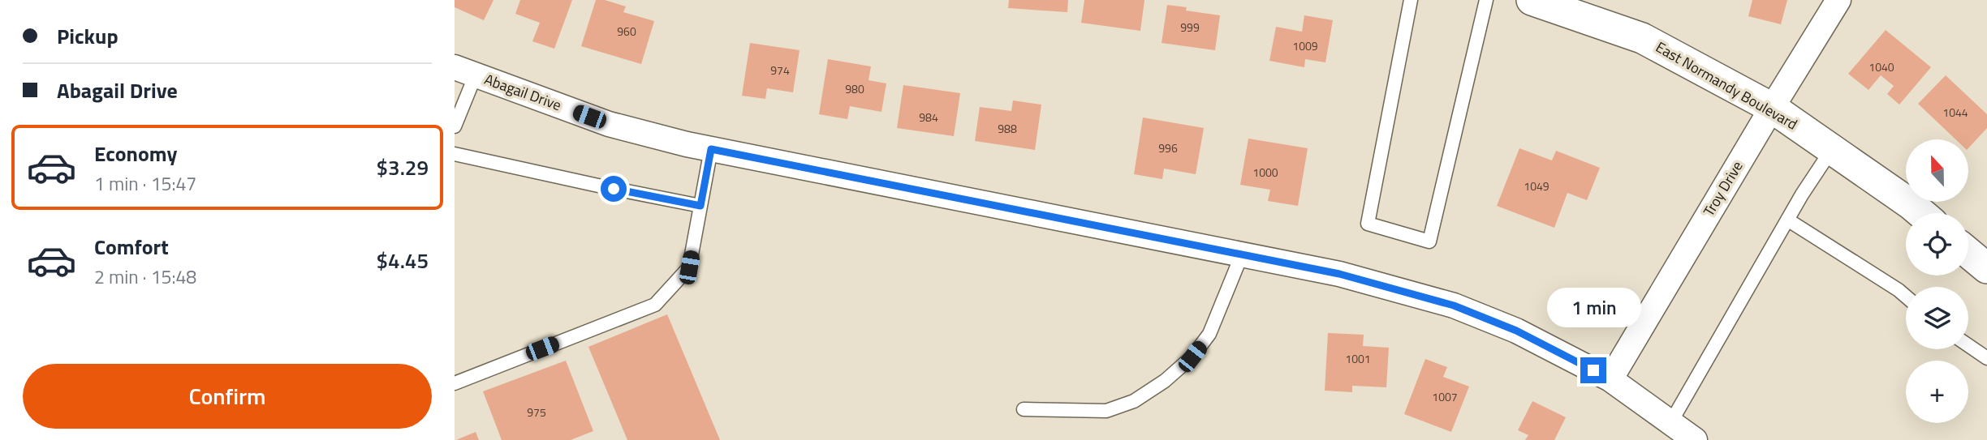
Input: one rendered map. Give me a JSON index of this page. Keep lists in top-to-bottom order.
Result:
{
  "streets": {
    "street": ["East Normandy Boulevard", "Abagail Drive", "Troy Drive"]
  },
  "crossings": [
    ["East Normandy Boulevard", "Troy Drive"],
    ["Abagail Drive", "Troy Drive"]
  ],
  "house_numbers": [
    "999",
    "960",
    "1009",
    "1040",
    "974",
    "980",
    "1044",
    "984",
    "988",
    "996",
    "1000",
    "1049",
    "1001",
    "1007",
    "975"
  ],
  "north": "top",
  "page": {
    "banner": ["Pickup", "Abagail Drive"],
    "list": [
      {
        "name": "Economy",
        "note": "1 min · 15:47",
        "value": "$3.29"
      },
      {
        "name": "Comfort",
        "note": "2 min · 15:48",
        "value": "$4.45"
      }
    ],
    "map_buttons": "+",
    "bubble": "1 min",
    "buttons": "Confirm"
  }
}
